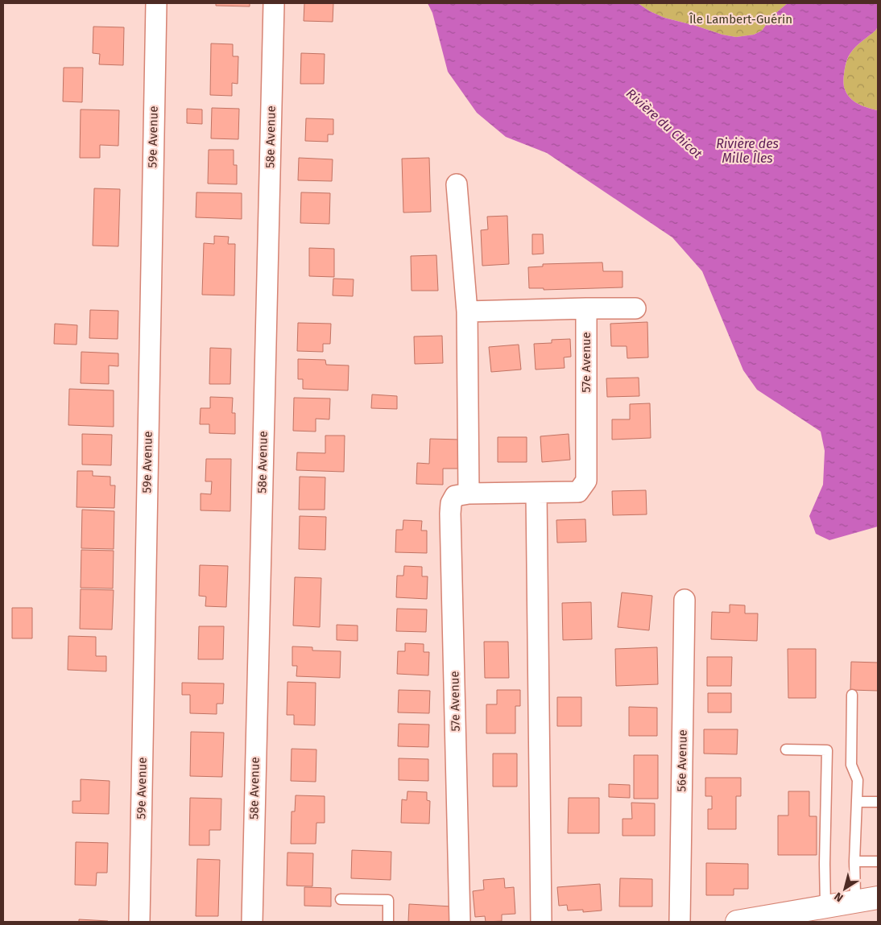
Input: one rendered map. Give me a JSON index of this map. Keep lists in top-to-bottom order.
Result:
{
  "streets": {
    "street": [
      "59e Avenue",
      "58e Avenue",
      "57e Avenue",
      "56e Avenue"
    ]
  },
  "water": ["Rivière du Chicot", "Rivière des Mille Îles"],
  "parks": ["Île Lambert-Guérin"],
  "north": "bottom left"
}
